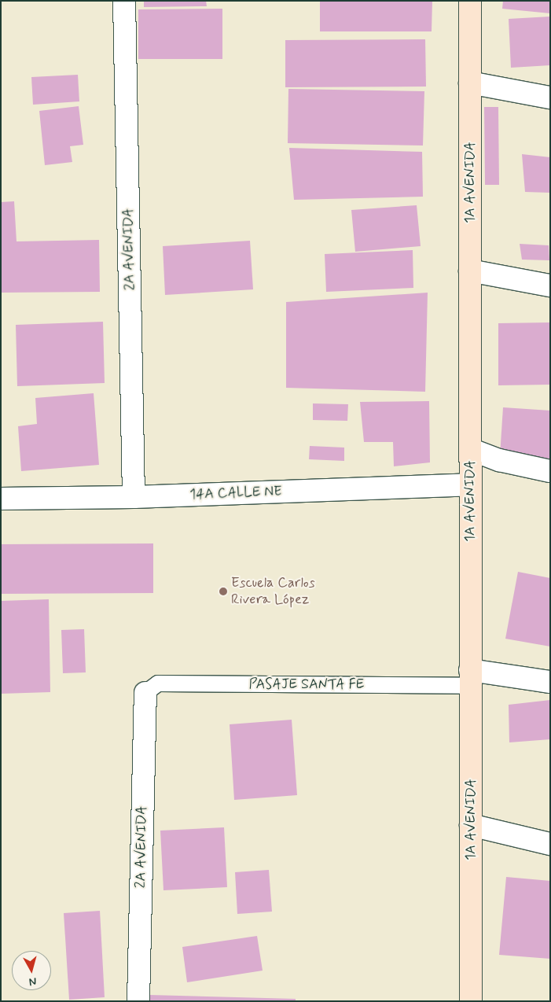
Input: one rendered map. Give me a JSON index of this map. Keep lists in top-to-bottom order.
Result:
{
  "streets": {
    "street": ["1A AVENIDA", "2A AVENIDA", "14A CALLE NE"],
    "lane": ["PASAJE SANTA FE"]
  },
  "crossings": [
    ["1A AVENIDA", "14A CALLE NE"],
    ["1A AVENIDA", "PASAJE SANTA FE"],
    ["2A AVENIDA", "14A CALLE NE"],
    ["2A AVENIDA", "PASAJE SANTA FE"]
  ],
  "places": ["Escuela Carlos Rivera López"],
  "north": "bottom"
}
